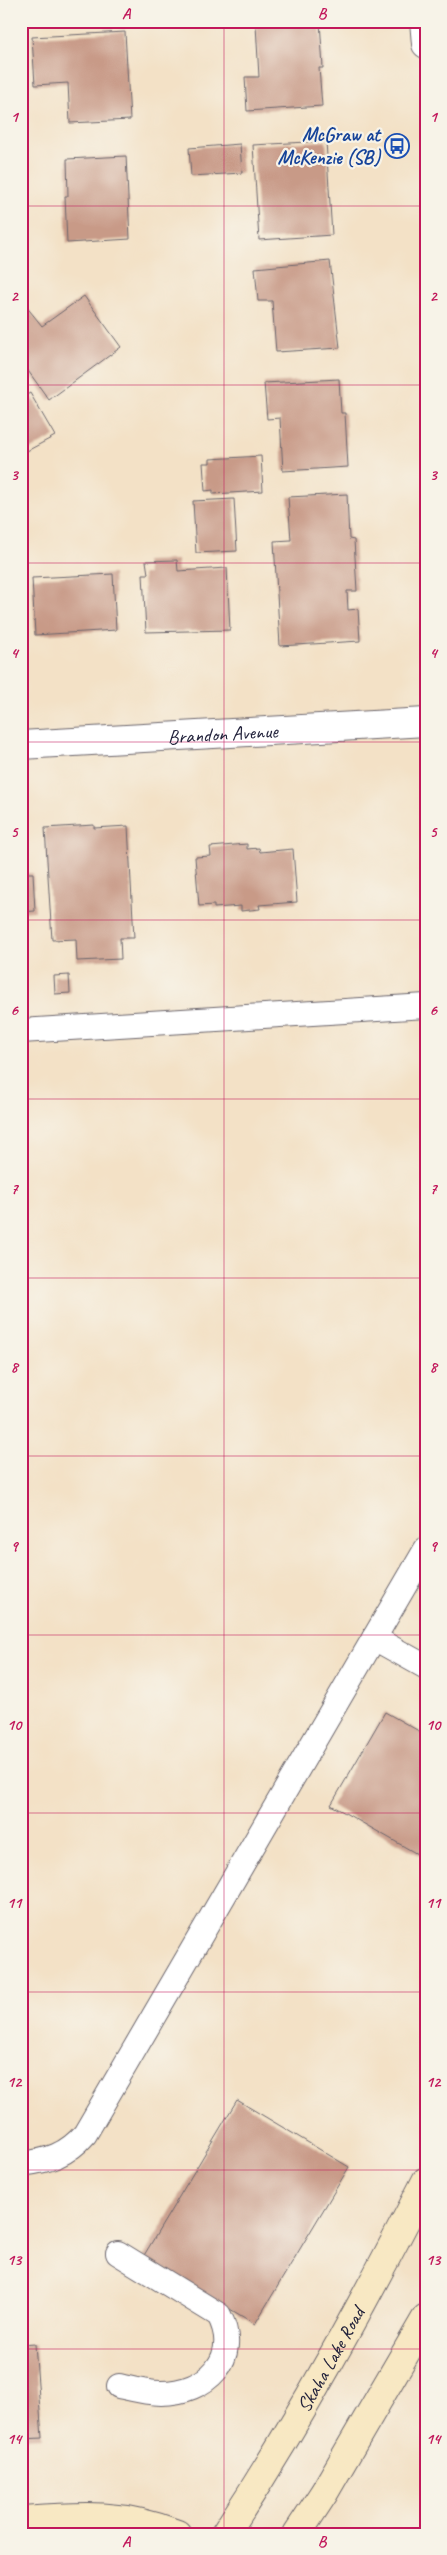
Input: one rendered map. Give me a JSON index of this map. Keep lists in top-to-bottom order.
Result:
{
  "streets": {
    "main road": ["Skaha Lake Road"],
    "street": ["Brandon Avenue"]
  },
  "places": {
    "bus stop": ["McGraw at McKenzie (SB)"]
  },
  "grid": {
    "columns": ["A", "B"],
    "rows": [
      "1",
      "2",
      "3",
      "4",
      "5",
      "6",
      "7",
      "8",
      "9",
      "10",
      "11",
      "12",
      "13",
      "14"
    ]
  }
}
